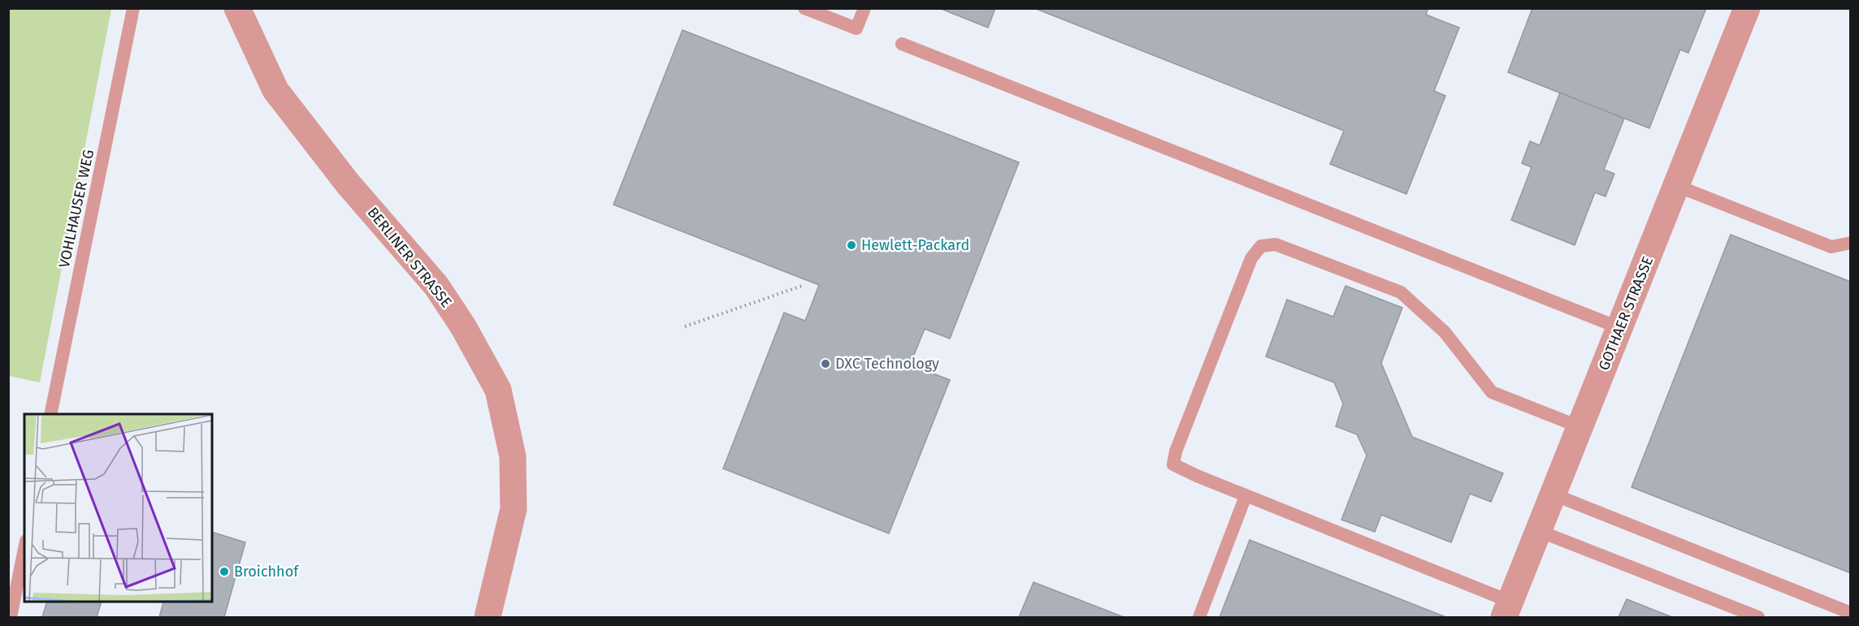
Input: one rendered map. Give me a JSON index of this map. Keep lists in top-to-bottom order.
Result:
{
  "streets": {
    "street": ["BERLINER STRASSE", "GOTHAER STRASSE"],
    "lane": ["VOHLHAUSER WEG"]
  },
  "places": ["Hewlett-Packard", "DXC Technology", "Broichhof"]
}
